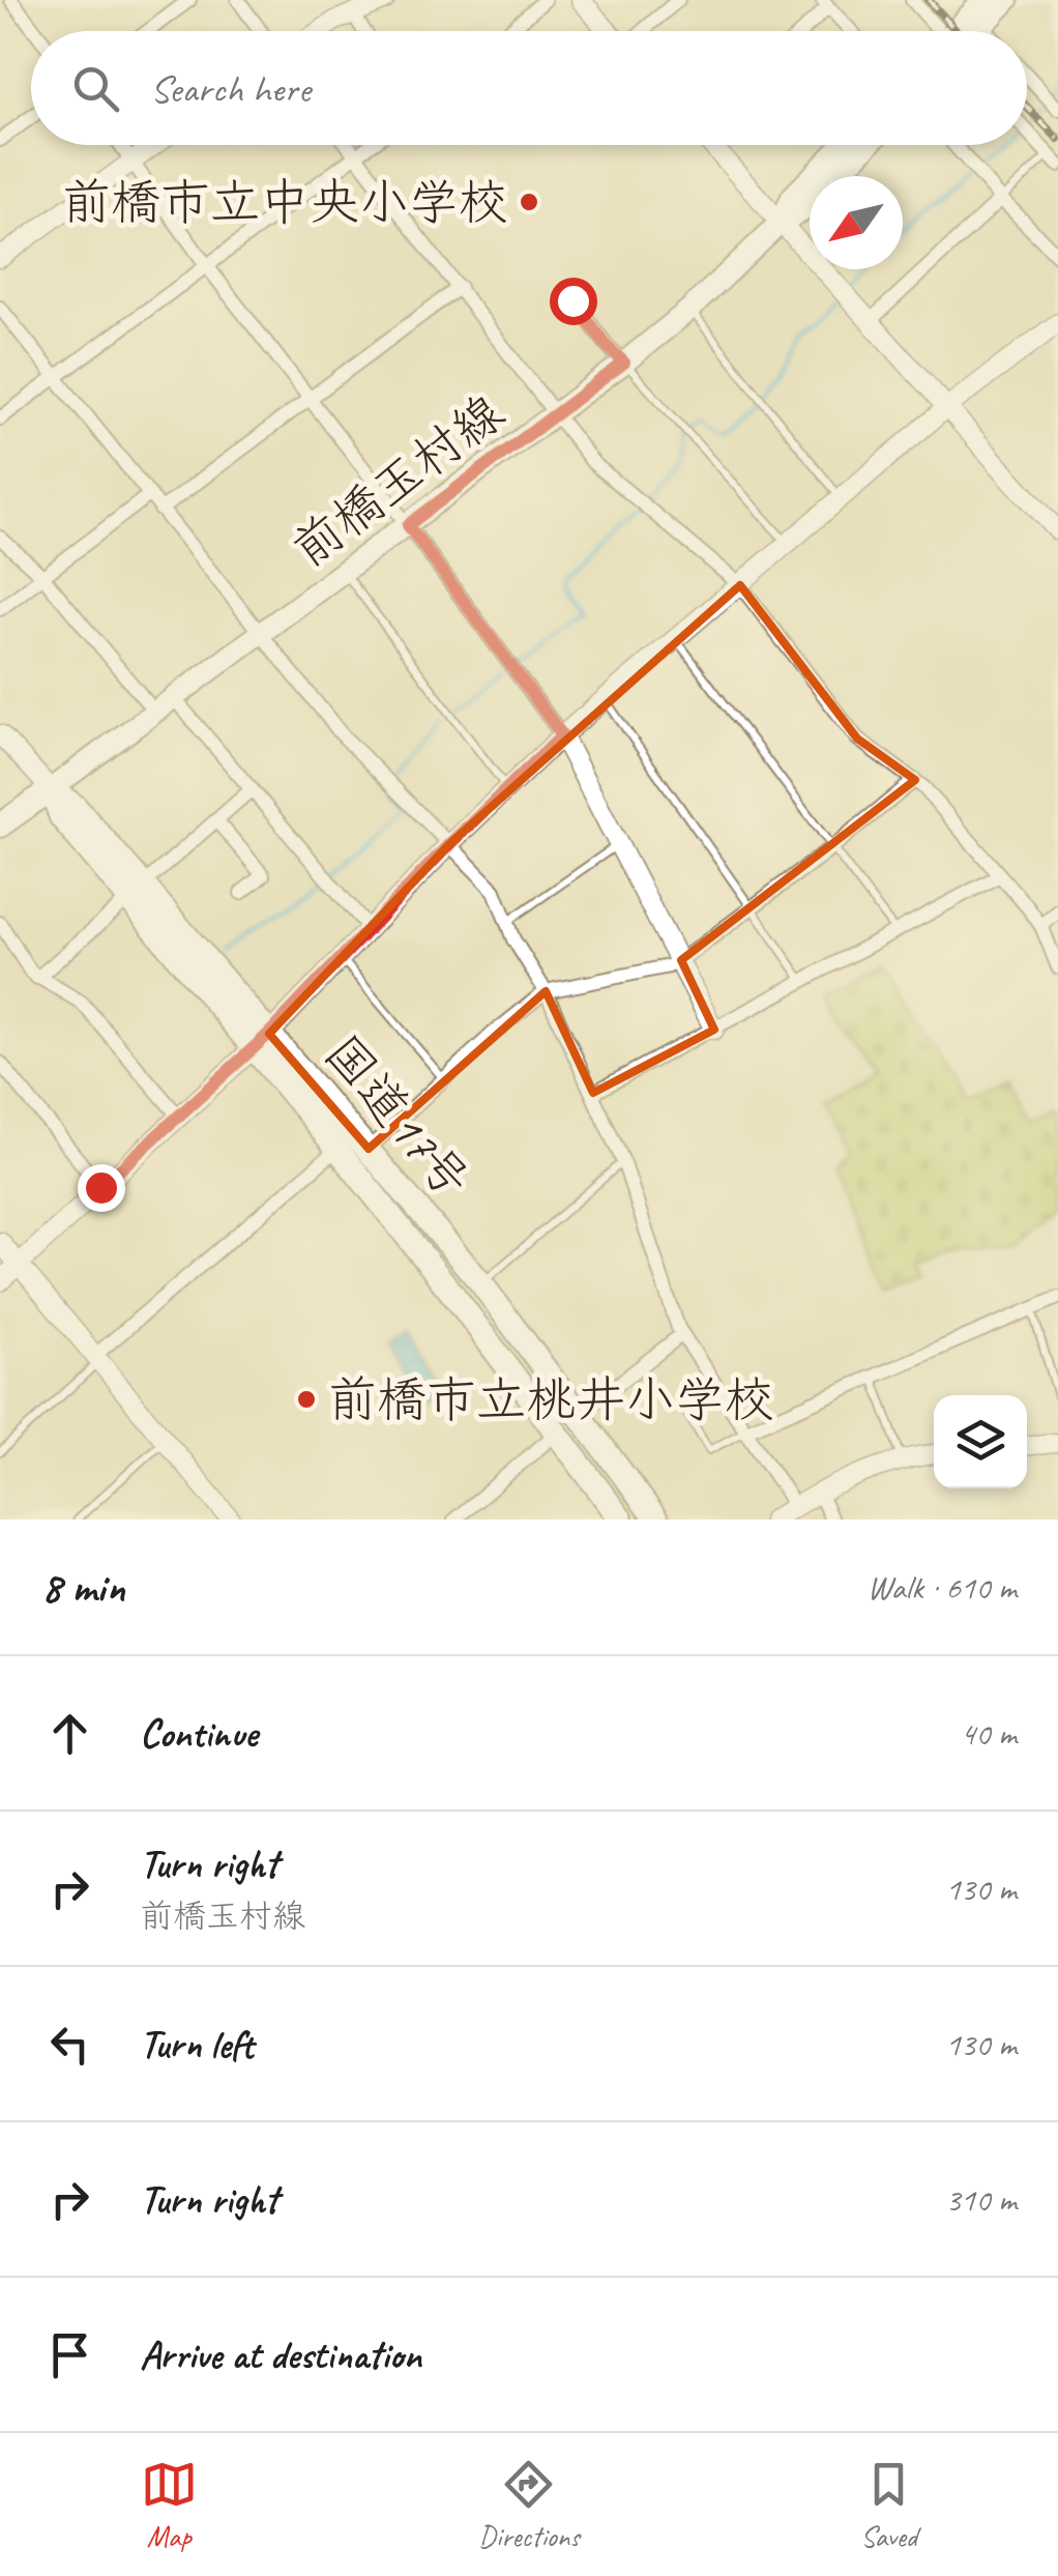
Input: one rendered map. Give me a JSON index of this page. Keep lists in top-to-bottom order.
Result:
{
  "streets": {
    "highway": ["国道17号"],
    "main road": ["前橋玉村線"]
  },
  "crossings": [
    ["前橋玉村線", "国道17号"]
  ],
  "places": ["前橋市立中央小学校", "前橋市立桃井小学校"],
  "north": "bottom left",
  "page": {
    "search": "Search here",
    "heading": ["8 min", "Walk · 610 m"],
    "list": [
      ["Continue", "40 m"],
      ["Turn right", "前橋玉村線", "130 m"],
      ["Turn left", "130 m"],
      ["Turn right", "310 m"],
      "Arrive at destination"
    ],
    "nav": ["Map", "Directions", "Saved"]
  }
}
